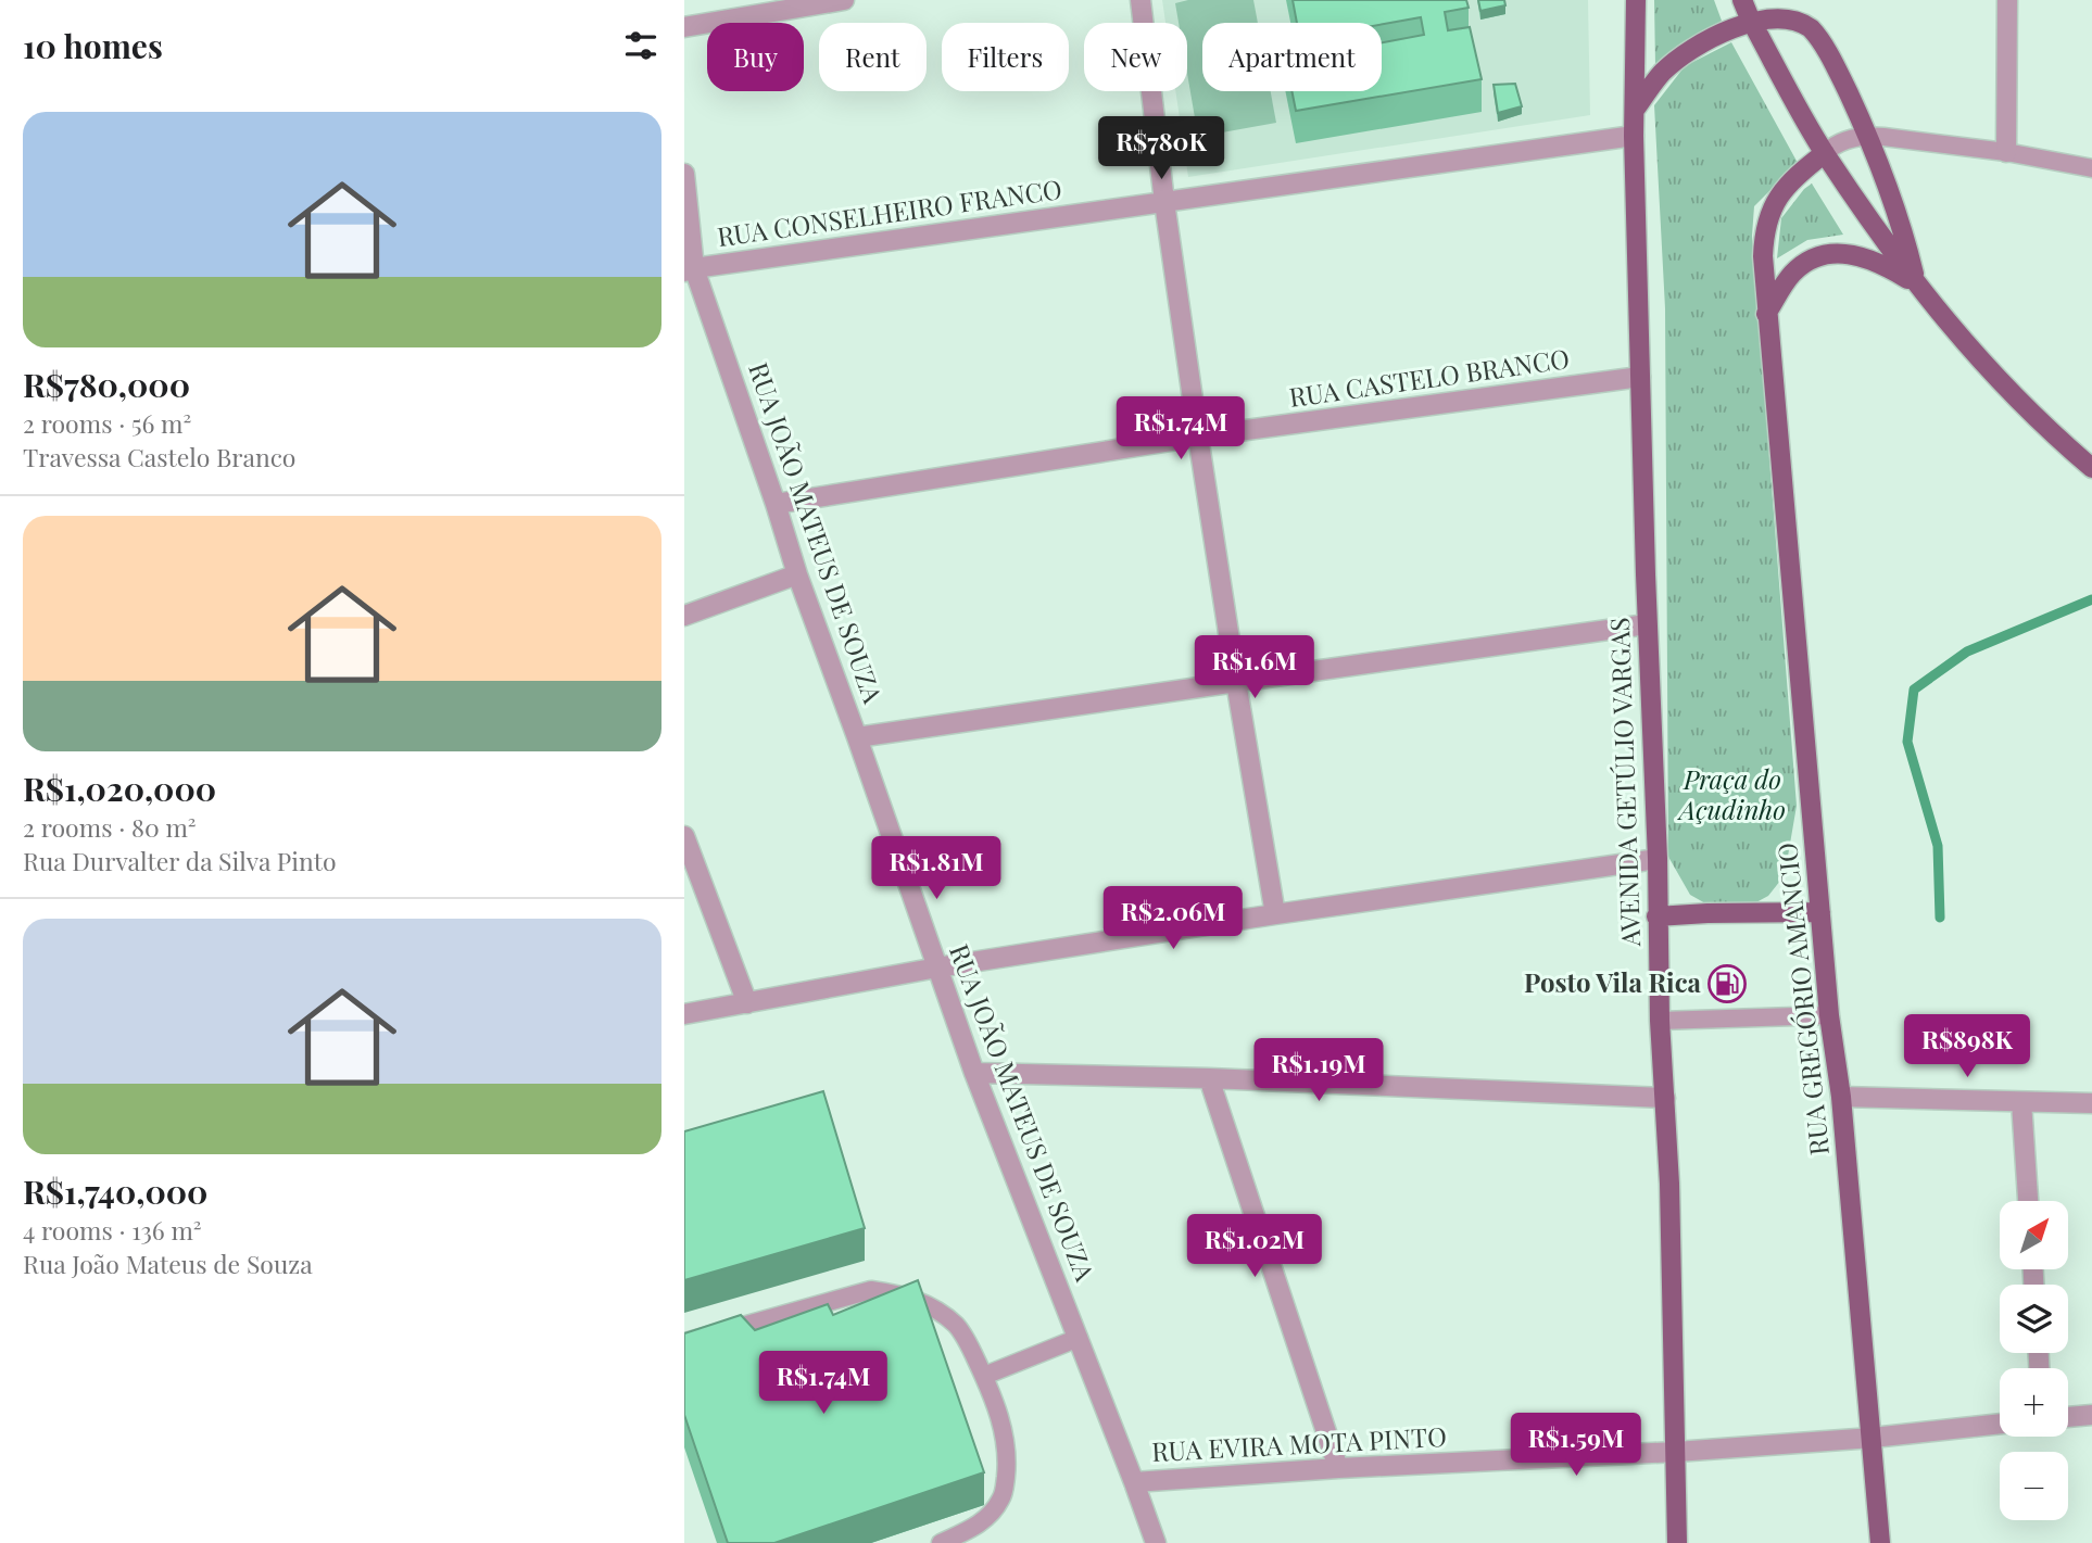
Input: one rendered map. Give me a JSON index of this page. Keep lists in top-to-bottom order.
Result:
{
  "streets": {
    "main road": ["AVENIDA GETÚLIO VARGAS", "RUA GREGÓRIO AMANCIO"],
    "street": [
      "RUA CONSELHEIRO FRANCO",
      "RUA CASTELO BRANCO",
      "RUA JOÃO MATEUS DE SOUZA",
      "RUA EVIRA MOTA PINTO"
    ]
  },
  "crossings": [
    ["RUA CONSELHEIRO FRANCO", "RUA JOÃO MATEUS DE SOUZA"],
    ["RUA CONSELHEIRO FRANCO", "AVENIDA GETÚLIO VARGAS"],
    ["RUA CASTELO BRANCO", "RUA JOÃO MATEUS DE SOUZA"],
    ["RUA CASTELO BRANCO", "AVENIDA GETÚLIO VARGAS"],
    ["RUA JOÃO MATEUS DE SOUZA", "RUA EVIRA MOTA PINTO"],
    ["AVENIDA GETÚLIO VARGAS", "RUA EVIRA MOTA PINTO"],
    ["RUA GREGÓRIO AMANCIO", "RUA EVIRA MOTA PINTO"]
  ],
  "parks": ["Praça do Açudinho"],
  "places": {
    "fuel station": ["Posto Vila Rica"]
  },
  "north": "top right",
  "page": {
    "heading": "10 homes",
    "chip": [
      "Buy",
      "Rent",
      "Filters",
      "New",
      "Apartment"
    ],
    "list": [
      {
        "name": "R$780,000",
        "note": "2 rooms · 56 m² · Travessa Castelo Branco"
      },
      {
        "name": "R$1,020,000",
        "note": "2 rooms · 80 m² · Rua Durvalter da Silva Pinto"
      },
      {
        "name": "R$1,740,000",
        "note": "4 rooms · 136 m² · Rua João Mateus de Souza"
      }
    ],
    "price": [
      "R$780K",
      "R$1.74M",
      "R$1.6M",
      "R$1.81M",
      "R$2.06M",
      "R$898K",
      "R$1.19M",
      "R$1.02M",
      "R$1.74M",
      "R$1.59M"
    ],
    "map_buttons": ["+", "−"]
  }
}
